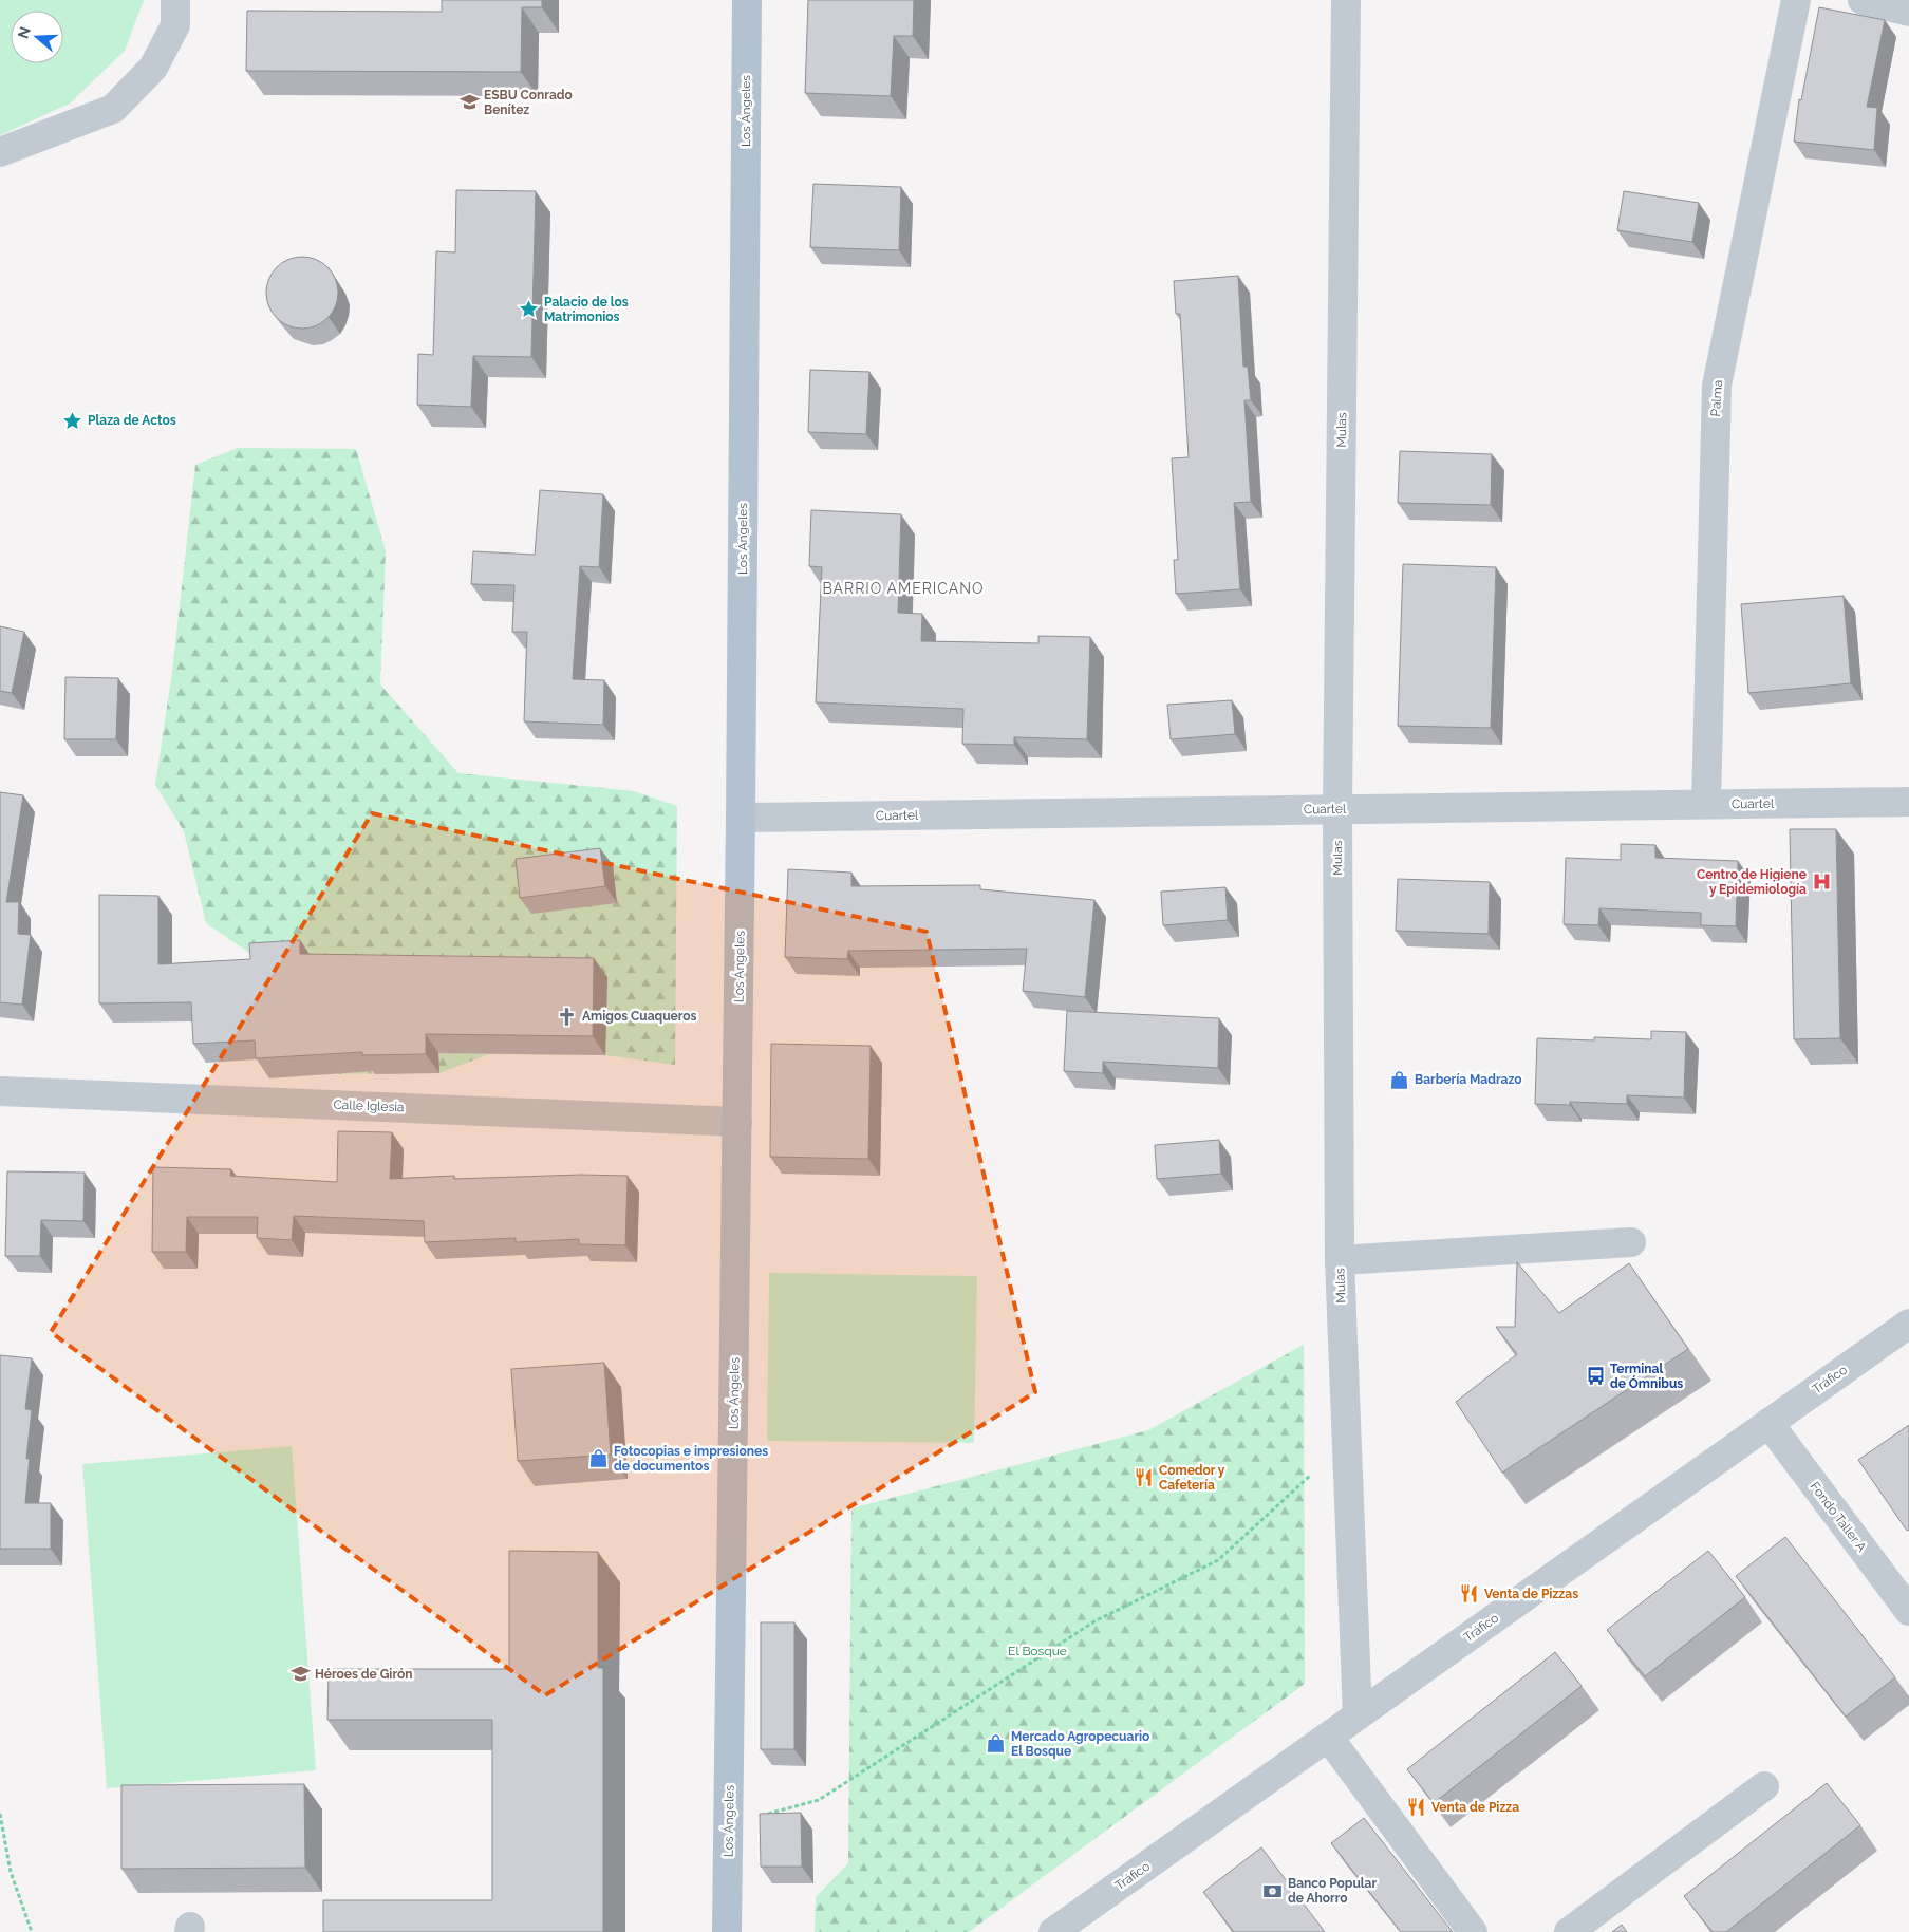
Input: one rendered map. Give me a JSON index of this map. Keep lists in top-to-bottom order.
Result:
{
  "streets": {
    "main road": ["Los Ángeles"],
    "street": [
      "Palma",
      "Mulas",
      "Cuartel",
      "Calle Iglesia",
      "Tráfico",
      "Fondo Taller A"
    ]
  },
  "crossings": [
    ["Los Ángeles", "Cuartel"],
    ["Los Ángeles", "Calle Iglesia"],
    ["Palma", "Cuartel"],
    ["Mulas", "Cuartel"],
    ["Mulas", "Tráfico"],
    ["Tráfico", "Fondo Taller A"]
  ],
  "districts": ["BARRIO AMERICANO"],
  "parks": ["El Bosque"],
  "places": {
    "school or university": ["ESBU Conrado Benítez", "Héroes de Girón"],
    "place": ["Palacio de los Matrimonios", "Plaza de Actos"],
    "hospital": ["Centro de Higiene y Epidemiología"],
    "church": ["Amigos Cuaqueros"],
    "shop": ["Barbería Madrazo", "Fotocopias e impresiones de documentos", "Mercado Agropecuario El Bosque"],
    "bus stop": ["Terminal de Ómnibus"],
    "restaurant": ["Comedor y Cafetería", "Venta de Pizzas", "Venta de Pizza"],
    "bank": ["Banco Popular de Ahorro"]
  },
  "north": "left"
}
